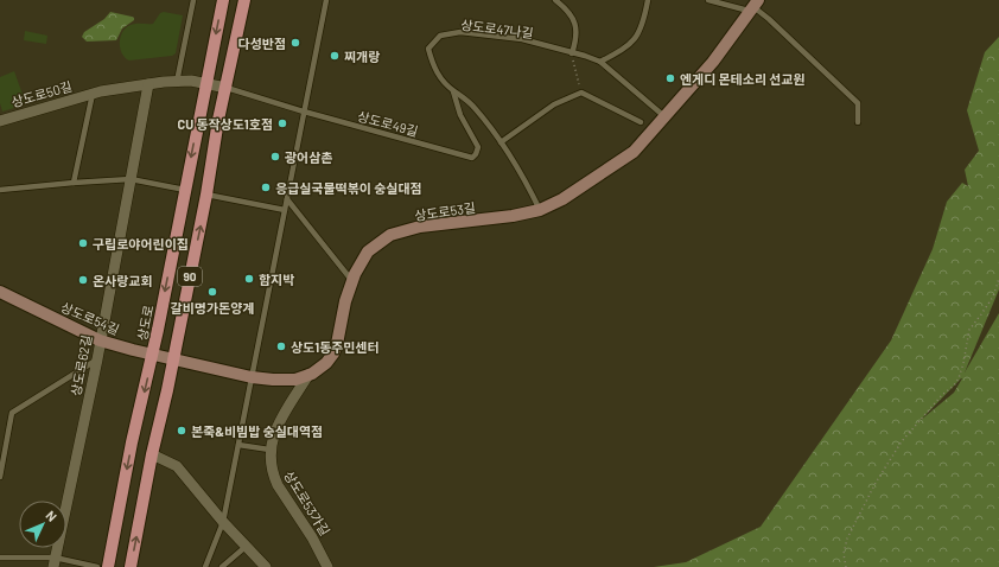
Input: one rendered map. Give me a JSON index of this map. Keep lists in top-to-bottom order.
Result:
{
  "streets": {
    "main road": ["90", "상도로"],
    "street": [
      "상도로50길",
      "상도로53길",
      "상도로54길",
      "상도로62길",
      "상도로53가길"
    ],
    "lane": ["상도로47나길", "상도로49길"]
  },
  "crossings": [
    ["상도로47나길", "상도로49길"],
    ["상도로47나길", "상도로53길"],
    ["상도로50길", "상도로49길"],
    ["상도로50길", "90"],
    ["상도로50길", "상도로"],
    ["상도로50길", "상도로62길"],
    ["상도로49길", "90"],
    ["상도로53길", "90"],
    ["상도로53길", "상도로54길"],
    ["상도로53길", "상도로53가길"],
    ["90", "상도로54길"],
    ["상도로54길", "상도로"],
    ["상도로54길", "상도로62길"]
  ],
  "places": [
    "다성반점",
    "찌개랑",
    "엔게디 몬테소리 선교원",
    "CU 동작상도1호점",
    "광어삼촌",
    "응급실국물떡볶이 숭실대점",
    "구립로야어린이집",
    "함지박",
    "온사랑교회",
    "갈비명가돈양계",
    "상도1동주민센터",
    "본죽&비빔밥 숭실대역점"
  ],
  "north": "top right"
}
